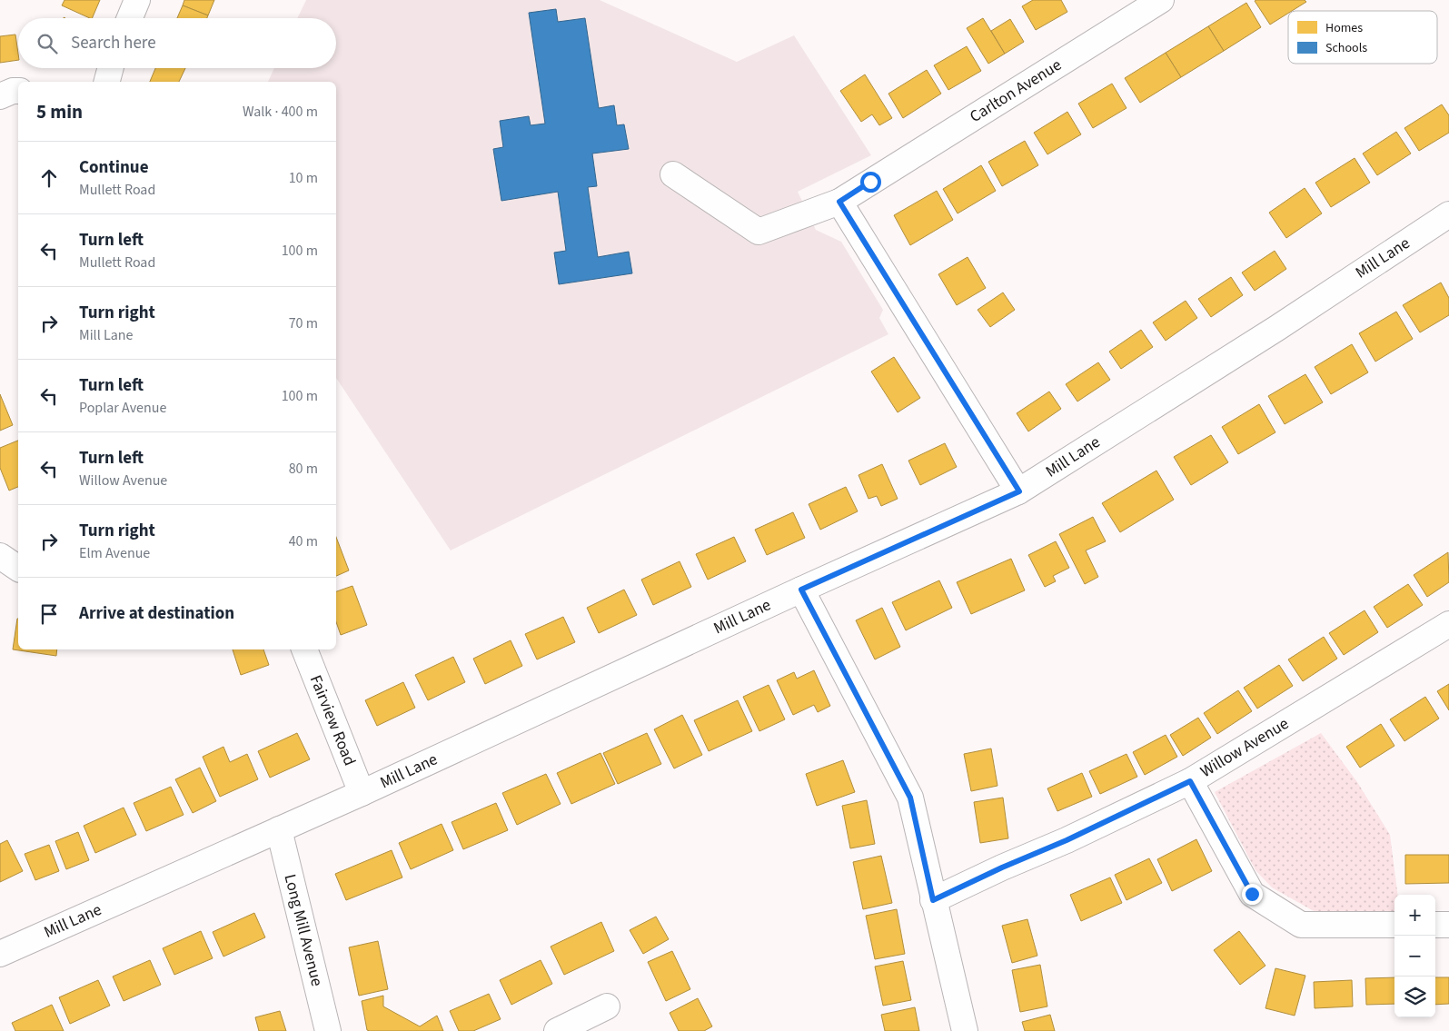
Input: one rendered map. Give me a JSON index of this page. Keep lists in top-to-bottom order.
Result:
{
  "streets": {
    "street": [
      "Carlton Avenue",
      "Mill Lane",
      "Fairview Road",
      "Willow Avenue",
      "Long Mill Avenue"
    ]
  },
  "crossings": [
    ["Mill Lane", "Fairview Road"],
    ["Mill Lane", "Long Mill Avenue"]
  ],
  "legend": ["Homes", "Schools"],
  "page": {
    "search": "Search here",
    "heading": ["5 min", "Walk · 400 m"],
    "list": [
      ["Continue", "Mullett Road", "10 m"],
      ["Turn left", "Mullett Road", "100 m"],
      ["Turn right", "Mill Lane", "70 m"],
      ["Turn left", "Poplar Avenue", "100 m"],
      ["Turn left", "Willow Avenue", "80 m"],
      ["Turn right", "Elm Avenue", "40 m"],
      "Arrive at destination"
    ],
    "map_buttons": ["+", "−"]
  }
}
